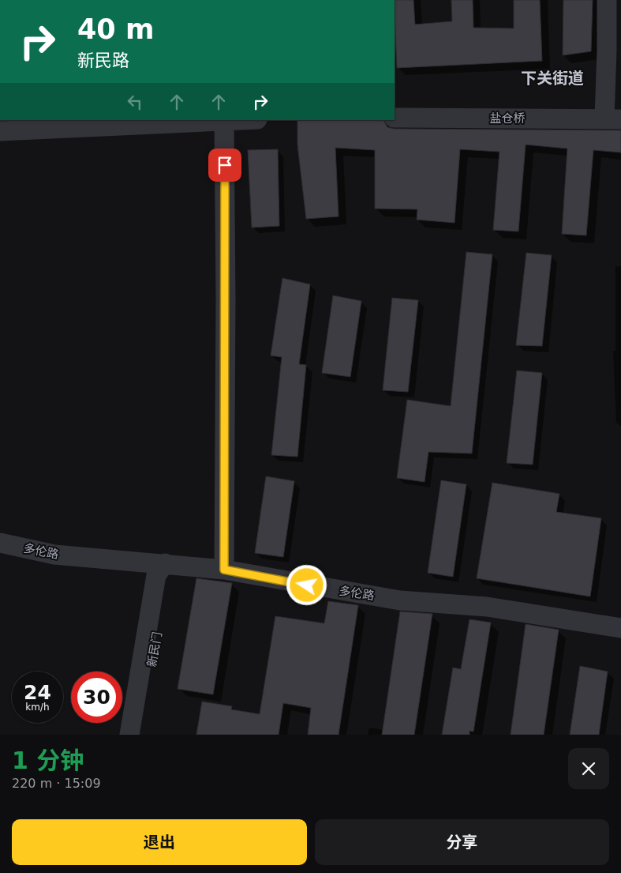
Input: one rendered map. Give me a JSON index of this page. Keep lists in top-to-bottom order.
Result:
{
  "streets": {
    "street": ["盐仓桥", "多伦路", "新民门"]
  },
  "crossings": [
    ["多伦路", "新民门"]
  ],
  "districts": ["下关街道"],
  "page": {
    "turn": ["40 m", "新民路"],
    "speed": "24 km/h",
    "limit": "30",
    "heading": ["1 分钟", "220 m · 15:09"],
    "buttons": ["退出", "分享"]
  }
}
